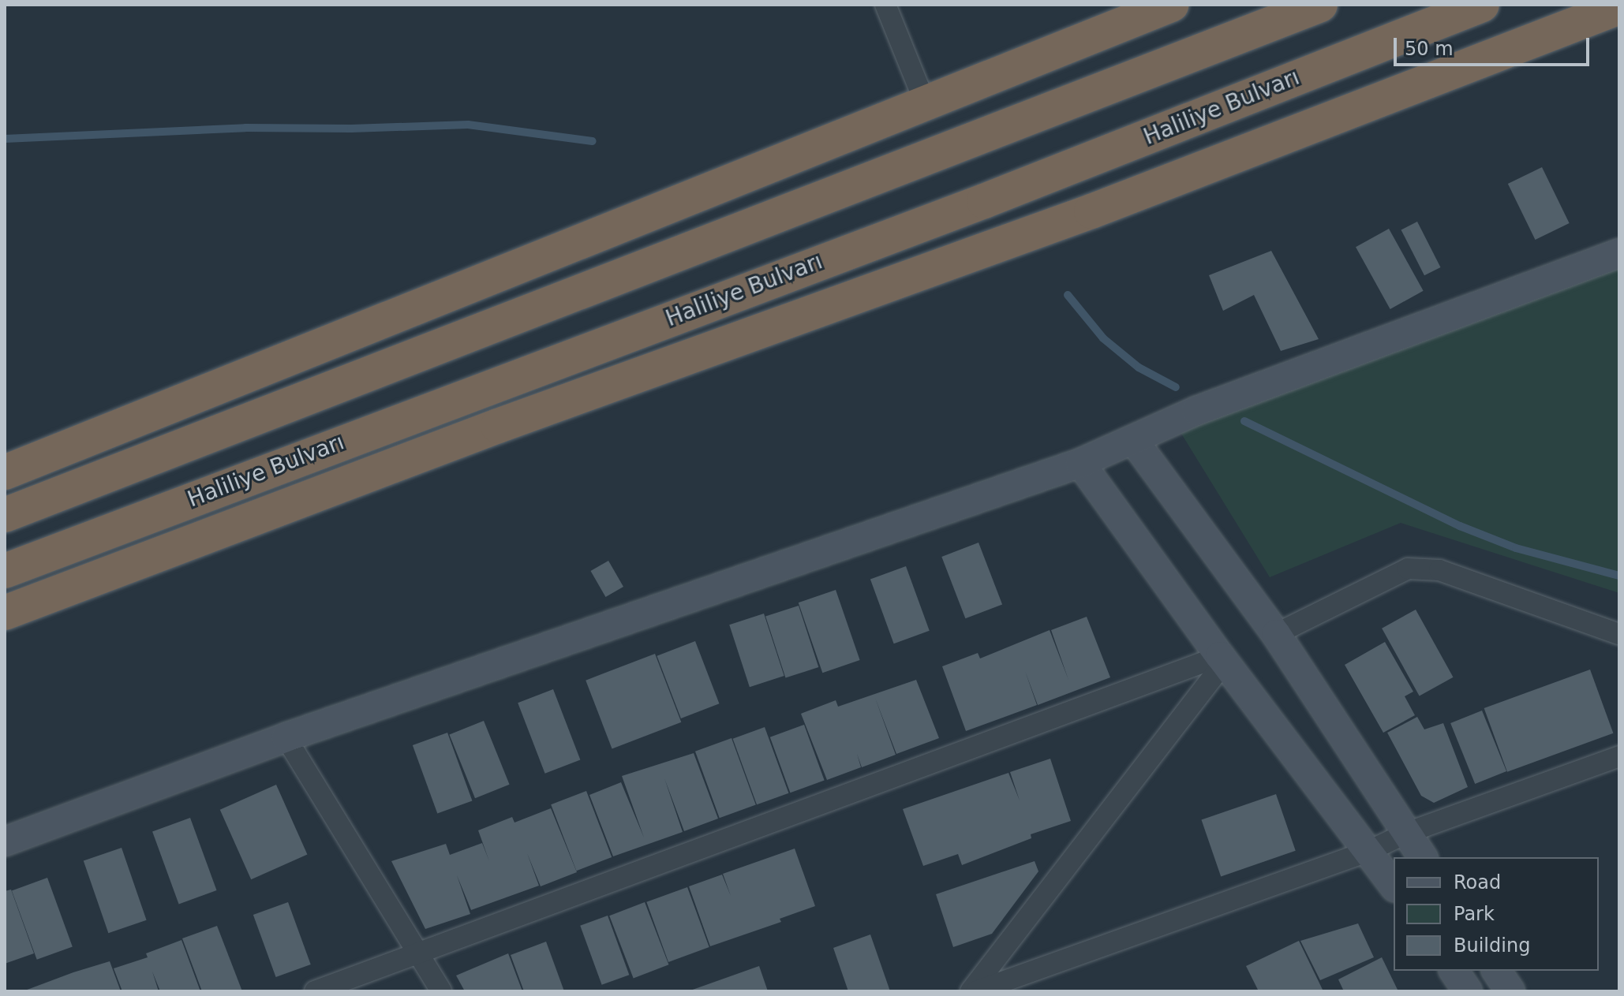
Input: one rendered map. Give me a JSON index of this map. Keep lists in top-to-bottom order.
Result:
{
  "streets": {
    "highway": ["Haliliye Bulvarı"]
  },
  "legend": ["Road", "Park", "Building"],
  "scale_bar": "50 m"
}
